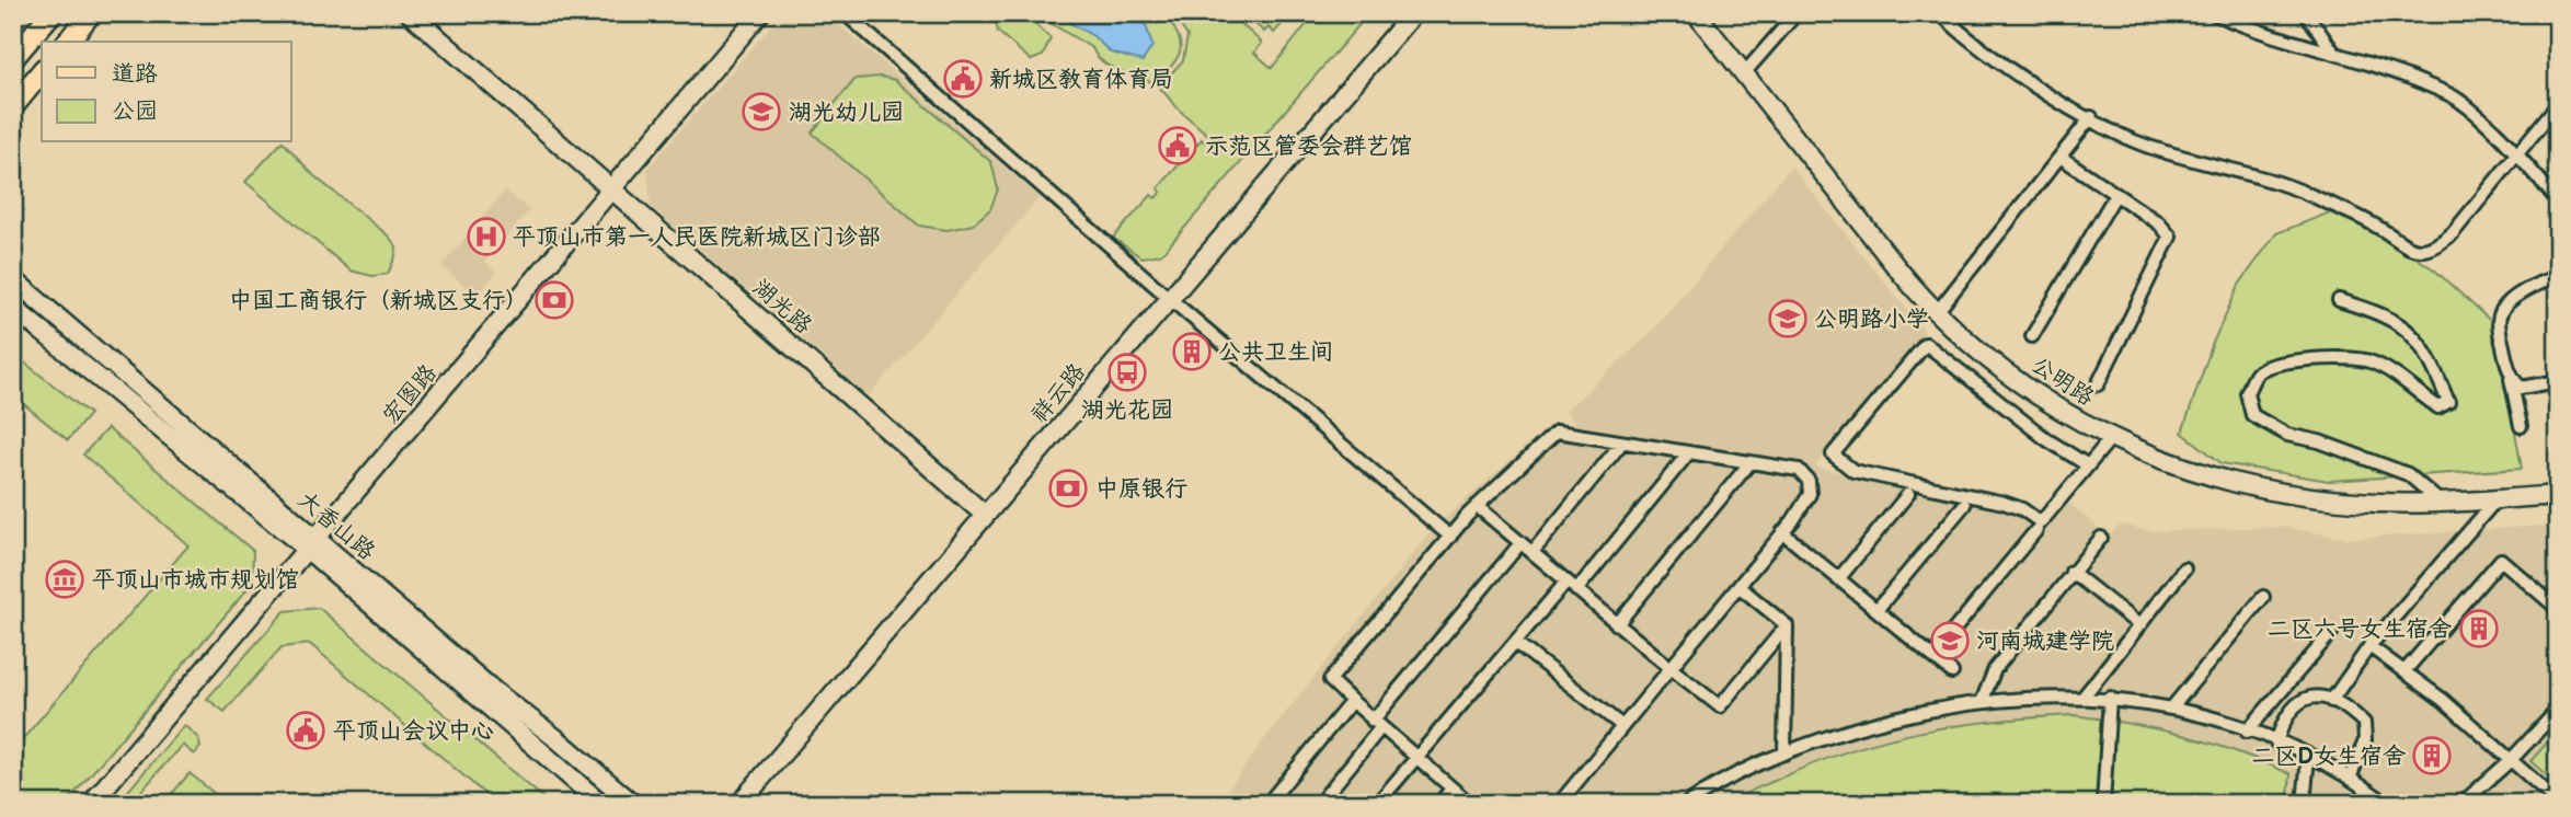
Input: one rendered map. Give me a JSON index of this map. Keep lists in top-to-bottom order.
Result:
{
  "streets": {
    "street": [
      "湖光路",
      "公明路",
      "祥云路",
      "宏图路",
      "大香山路"
    ]
  },
  "crossings": [
    ["湖光路", "祥云路"],
    ["湖光路", "宏图路"],
    ["宏图路", "大香山路"]
  ],
  "places": {
    "public building": ["新城区教育体育局", "示范区管委会群艺馆", "平顶山会议中心"],
    "school or university": ["湖光幼儿园", "公明路小学", "河南城建学院"],
    "hospital": ["平顶山市第一人民医院新城区门诊部"],
    "bank": ["中国工商银行（新城区支行）", "中原银行"],
    "building": ["公共卫生间", "二区六号女生宿舍", "二区D女生宿舍"],
    "bus stop": ["湖光花园"],
    "museum": ["平顶山市城市规划馆"]
  },
  "legend": ["道路", "公园"]
}
